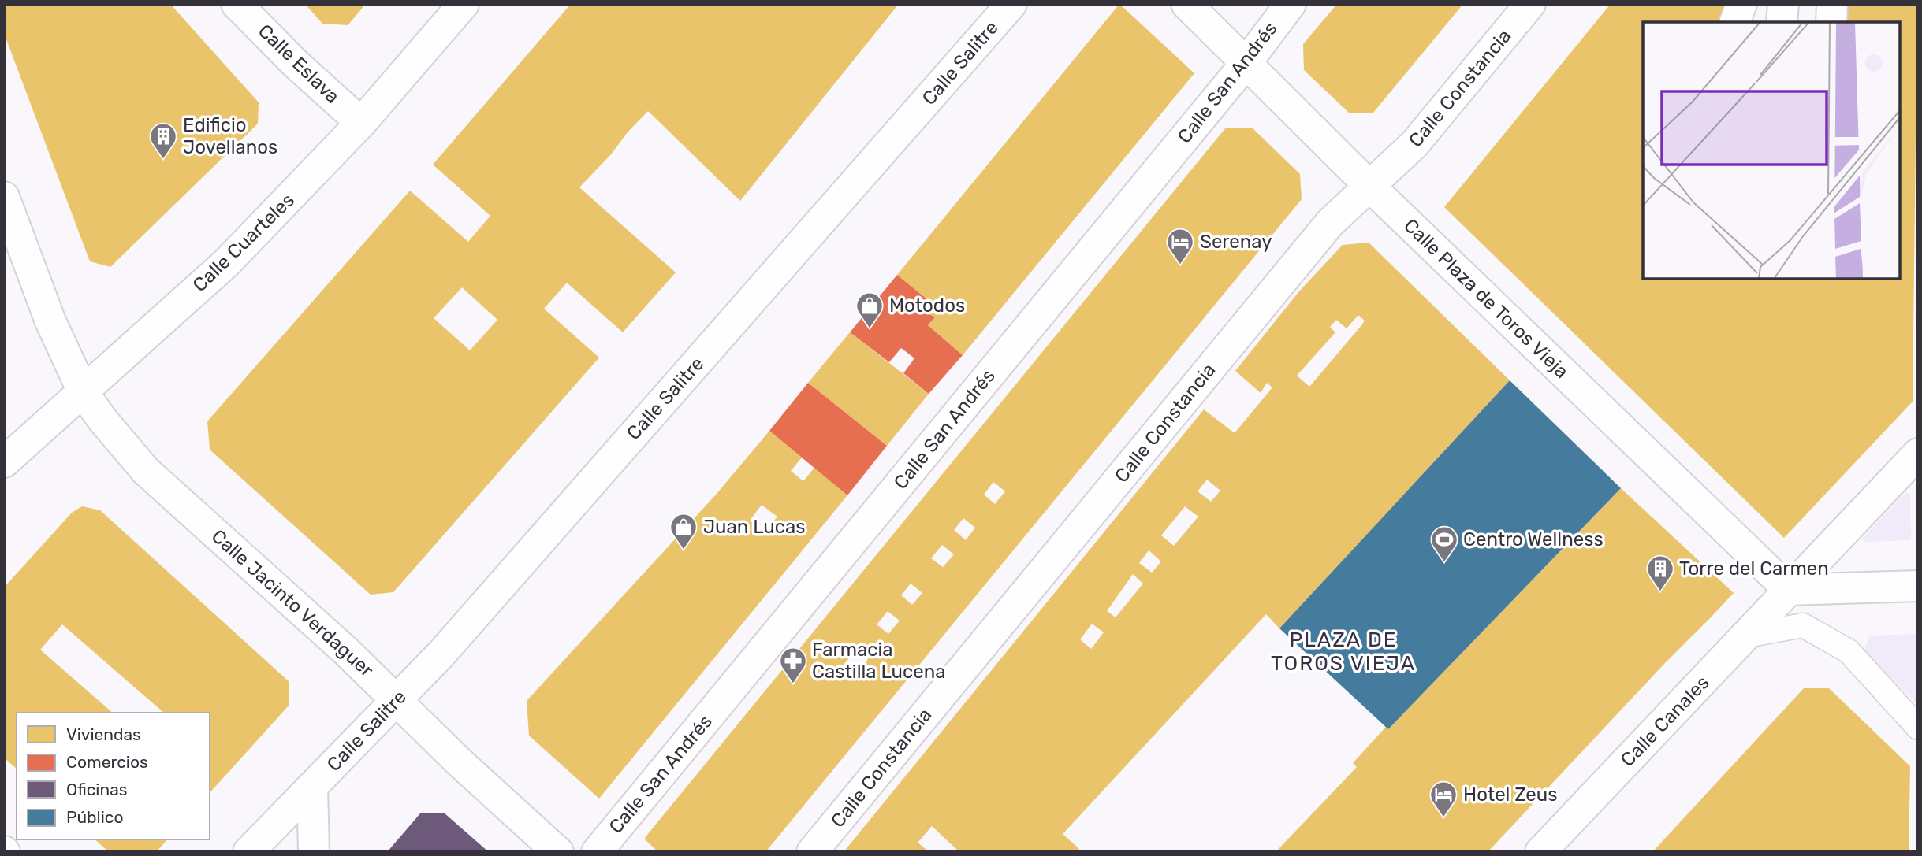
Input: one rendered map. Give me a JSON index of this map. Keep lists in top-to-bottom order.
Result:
{
  "streets": {
    "street": [
      "Calle Salitre",
      "Calle Eslava",
      "Calle San Andrés",
      "Calle Constancia",
      "Calle Cuarteles",
      "Calle Plaza de Toros Vieja",
      "Calle Jacinto Verdaguer",
      "Calle Canales"
    ]
  },
  "crossings": [
    ["Calle Salitre", "Calle Jacinto Verdaguer"],
    ["Calle Eslava", "Calle Cuarteles"],
    ["Calle San Andrés", "Calle Plaza de Toros Vieja"],
    ["Calle Constancia", "Calle Plaza de Toros Vieja"],
    ["Calle Cuarteles", "Calle Jacinto Verdaguer"],
    ["Calle Plaza de Toros Vieja", "Calle Canales"]
  ],
  "districts": ["PLAZA DE TOROS VIEJA"],
  "places": {
    "building": ["Edificio Jovellanos", "Torre del Carmen"],
    "hotel": ["Serenay", "Hotel Zeus"],
    "shop": ["Motodos", "Juan Lucas"],
    "sports": ["Centro Wellness"],
    "pharmacy": ["Farmacia Castilla Lucena"]
  },
  "legend": [
    "Viviendas",
    "Comercios",
    "Oficinas",
    "Público"
  ]
}
